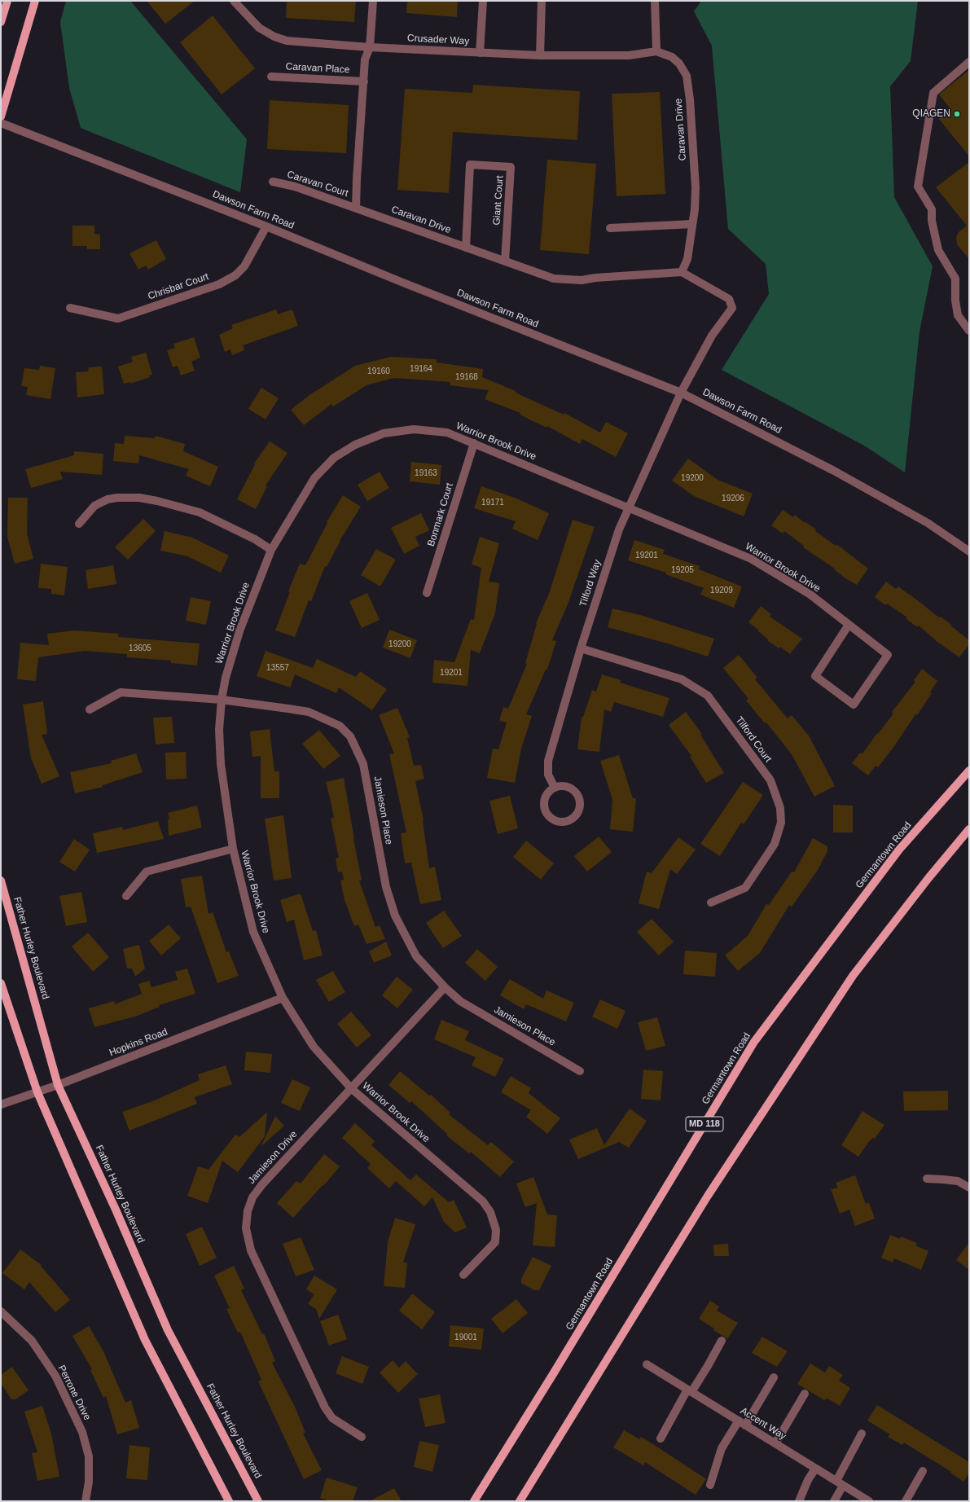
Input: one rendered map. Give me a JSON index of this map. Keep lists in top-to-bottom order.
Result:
{
  "streets": {
    "main road": ["Germantown Road", "Father Hurley Boulevard", "MD 118"],
    "street": [
      "Crusader Way",
      "Caravan Place",
      "Caravan Drive",
      "Caravan Court",
      "Giant Court",
      "Dawson Farm Road",
      "Chrisbar Court",
      "Warrior Brook Drive",
      "Bonmark Court",
      "Tilford Way",
      "Tilford Court",
      "Jamieson Place",
      "Hopkins Road",
      "Jamieson Drive",
      "Perrone Drive",
      "Accent Way"
    ]
  },
  "crossings": [
    ["Crusader Way", "Caravan Drive"],
    ["Caravan Drive", "Caravan Court"],
    ["Caravan Drive", "Giant Court"],
    ["Dawson Farm Road", "Chrisbar Court"],
    ["Dawson Farm Road", "Tilford Way"],
    ["Warrior Brook Drive", "Bonmark Court"],
    ["Warrior Brook Drive", "Tilford Way"],
    ["Warrior Brook Drive", "Jamieson Place"],
    ["Warrior Brook Drive", "Hopkins Road"],
    ["Warrior Brook Drive", "Jamieson Drive"],
    ["Tilford Way", "Tilford Court"],
    ["Jamieson Place", "Jamieson Drive"],
    ["Father Hurley Boulevard", "Hopkins Road"]
  ],
  "places": ["QIAGEN"],
  "house_numbers": [
    "19164",
    "19160",
    "19168",
    "19163",
    "19200",
    "19206",
    "19171",
    "19201",
    "19205",
    "19209",
    "19200",
    "13605",
    "13557",
    "19201",
    "19001"
  ]
}
